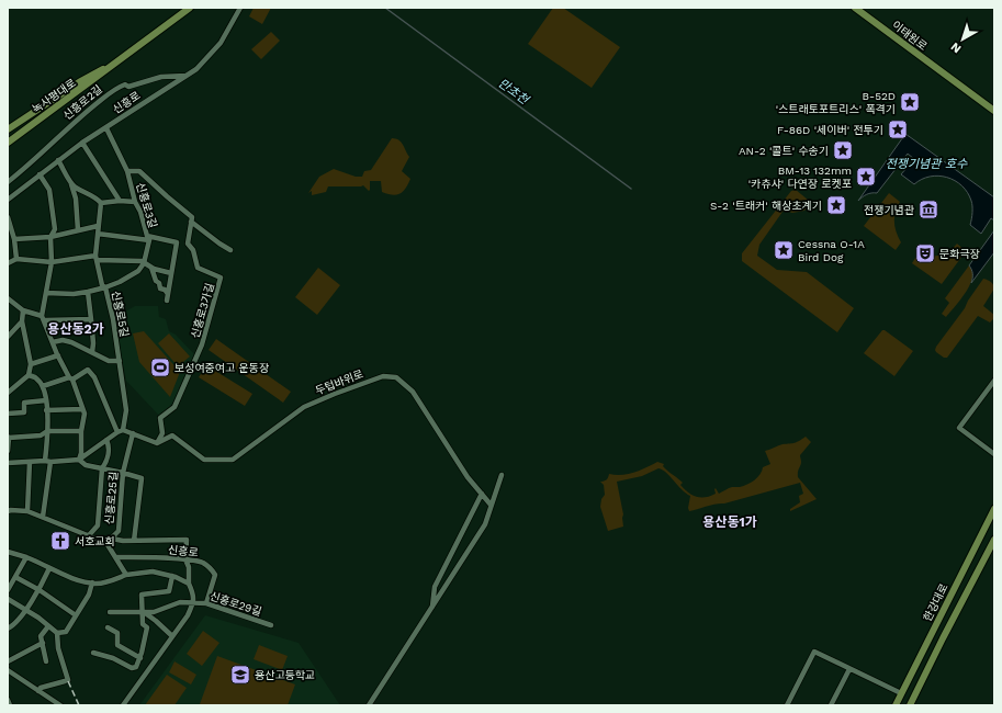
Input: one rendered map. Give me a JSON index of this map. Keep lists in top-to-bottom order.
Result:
{
  "streets": {
    "main road": ["이태원로", "녹사평대로", "한강대로"],
    "street": [
      "신흥로2길",
      "신흥로",
      "신흥로3길",
      "신흥로3가길",
      "신흥로5길",
      "두텁바위로",
      "신흥로25길",
      "신흥로29길"
    ]
  },
  "crossings": [
    ["신흥로2길", "신흥로"],
    ["신흥로", "신흥로3길"],
    ["신흥로", "신흥로25길"],
    ["신흥로", "신흥로29길"],
    ["신흥로3가길", "두텁바위로"]
  ],
  "districts": ["용산동2가", "용산동1가"],
  "water": ["만초천", "전쟁기념관 호수"],
  "places": {
    "place": [
      "B-52D '스트래토포트리스' 폭격기",
      "F-86D '세이버' 전투기",
      "AN-2 '콜트' 수송기",
      "BM-13 132mm '카츄샤' 다연장 로켓포",
      "S-2 '트래커' 해상초계기",
      "Cessna O-1A Bird Dog"
    ],
    "museum": ["전쟁기념관"],
    "theatre": ["문화극장"],
    "sports": ["보성여중여고 운동장"],
    "church": ["서호교회"],
    "school or university": ["용산고등학교"]
  },
  "north": "bottom left"
}
